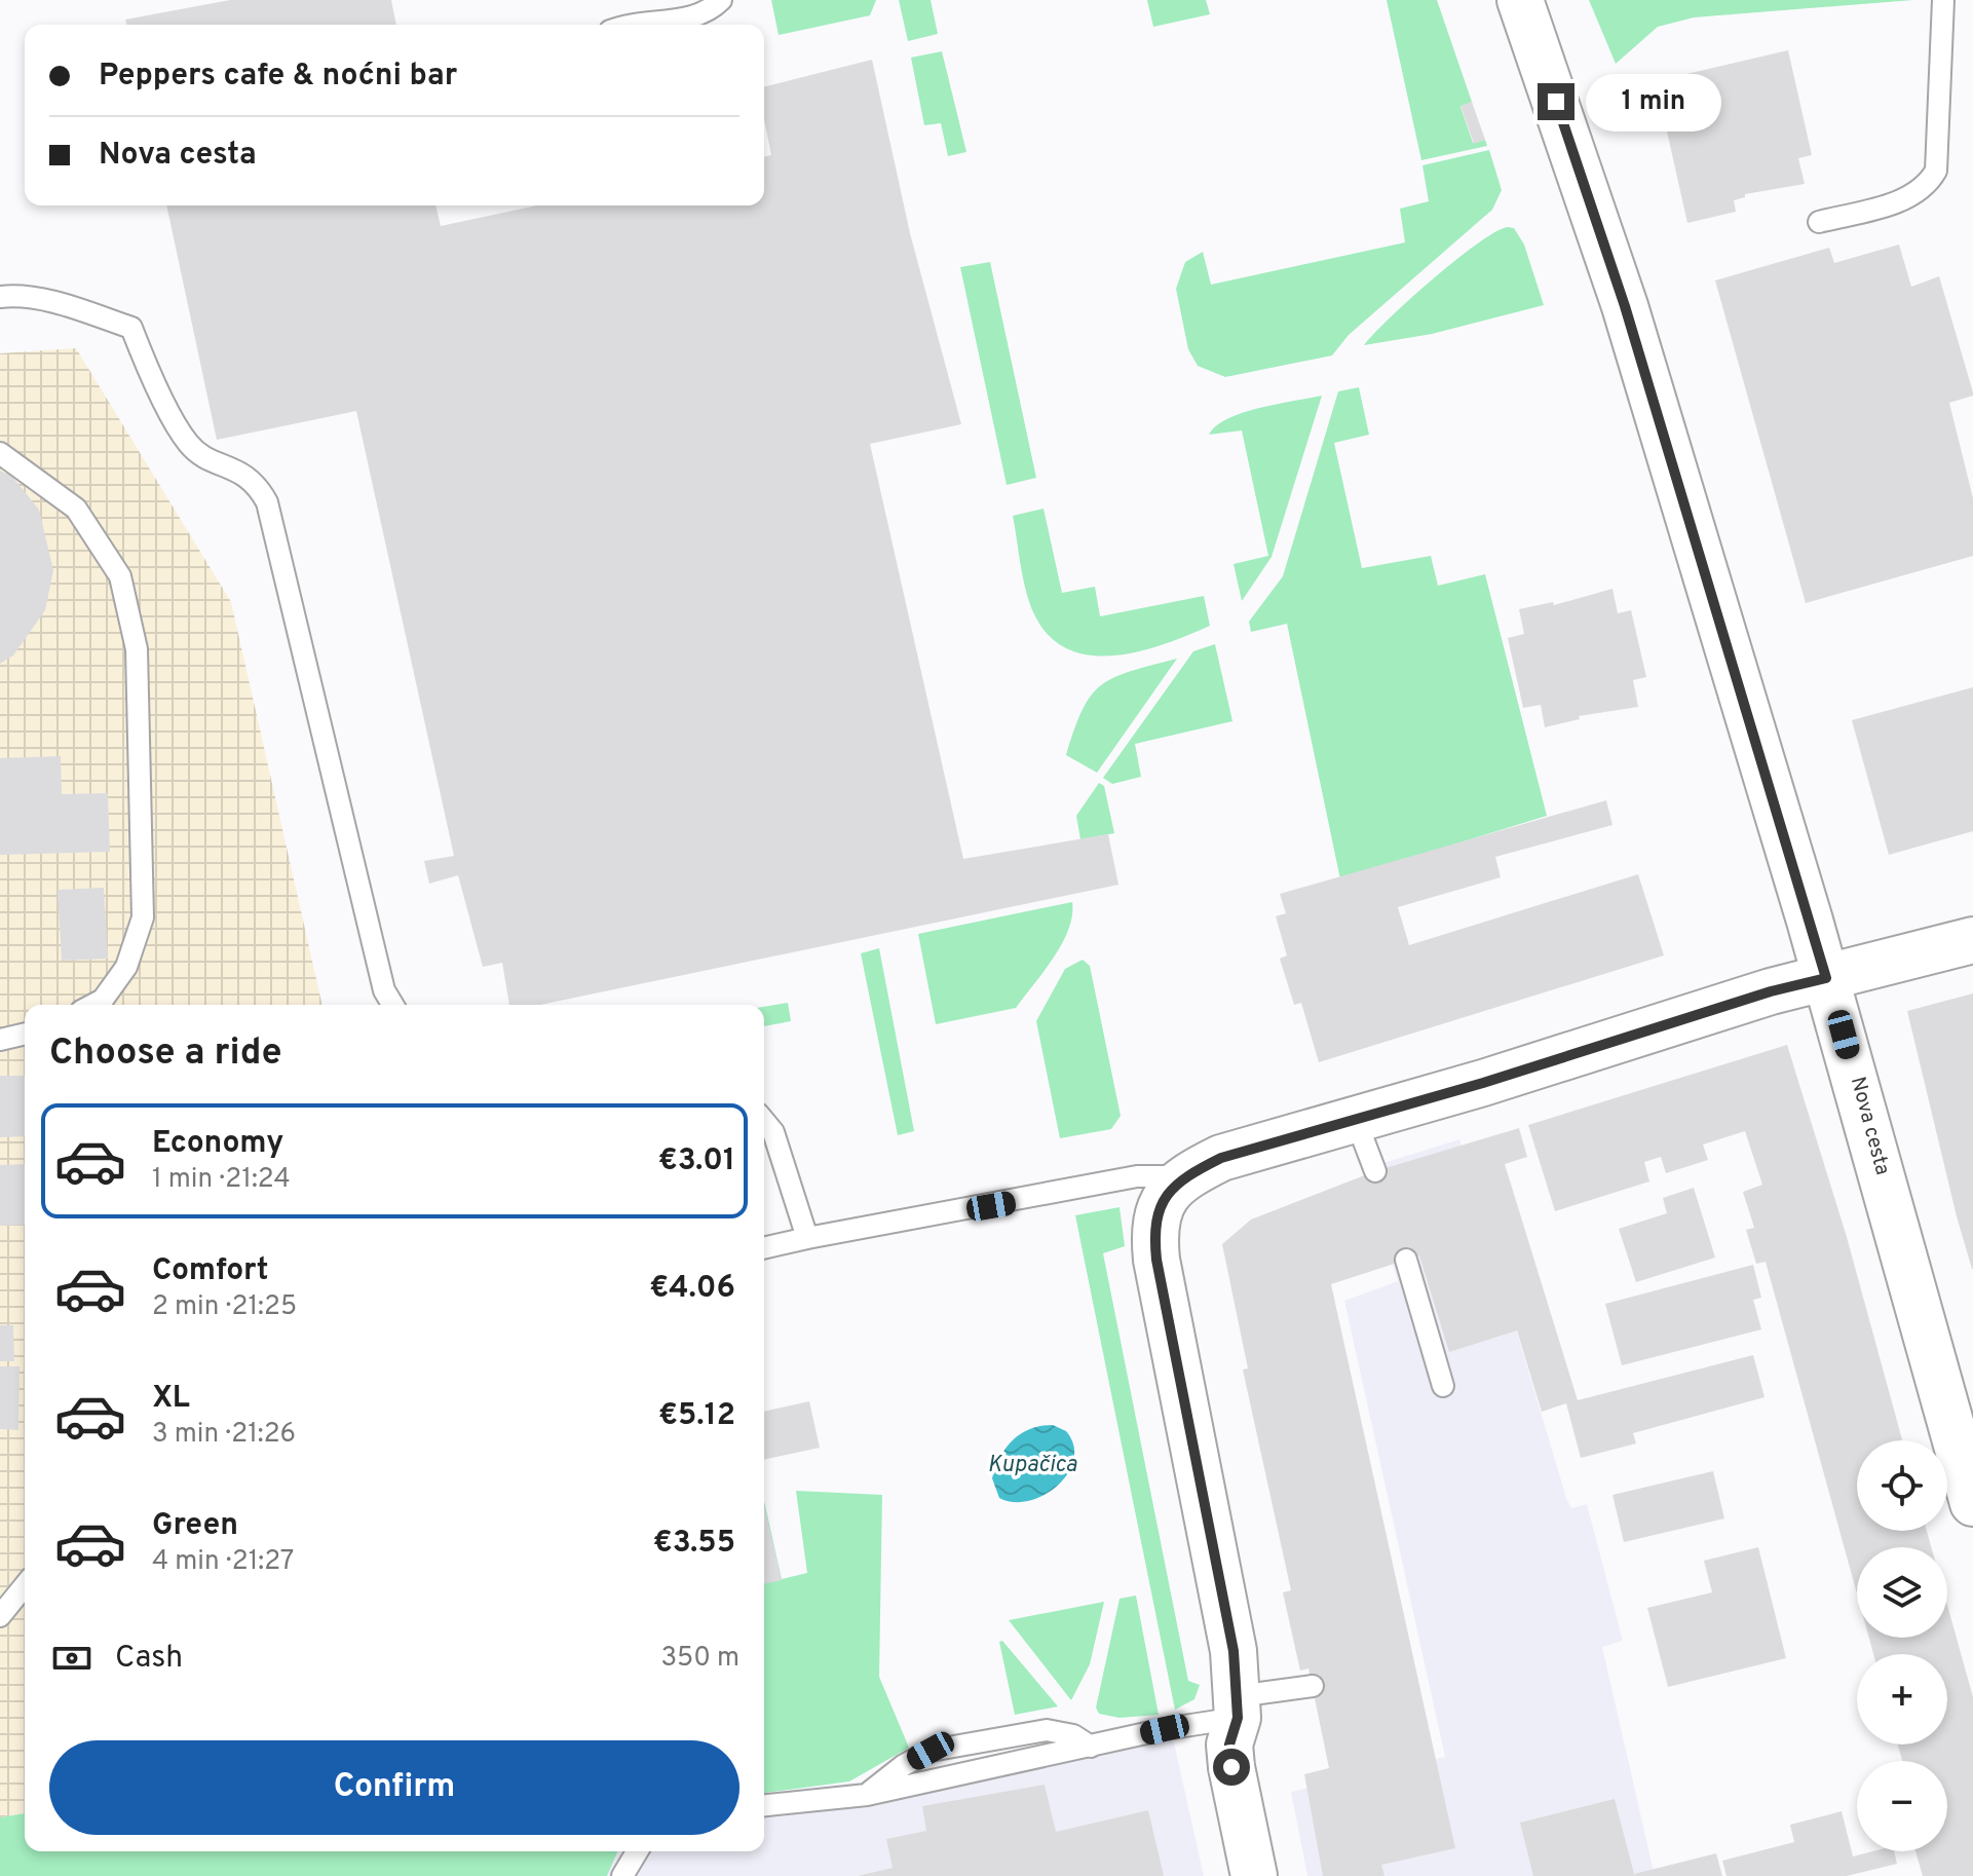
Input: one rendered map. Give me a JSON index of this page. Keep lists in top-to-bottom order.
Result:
{
  "streets": {
    "street": ["Nova cesta"]
  },
  "water": ["Kupačica"],
  "page": {
    "banner": ["Peppers cafe & noćni bar", "Nova cesta"],
    "bubble": "1 min",
    "heading": "Choose a ride",
    "list": [
      {
        "name": "Economy",
        "note": "1 min · 21:24",
        "value": "€3.01"
      },
      {
        "name": "Comfort",
        "note": "2 min · 21:25",
        "value": "€4.06"
      },
      {
        "name": "XL",
        "note": "3 min · 21:26",
        "value": "€5.12"
      },
      {
        "name": "Green",
        "note": "4 min · 21:27",
        "value": "€3.55"
      }
    ],
    "map_buttons": ["+", "−"],
    "pay": ["Cash", "350 m"],
    "buttons": "Confirm"
  }
}
